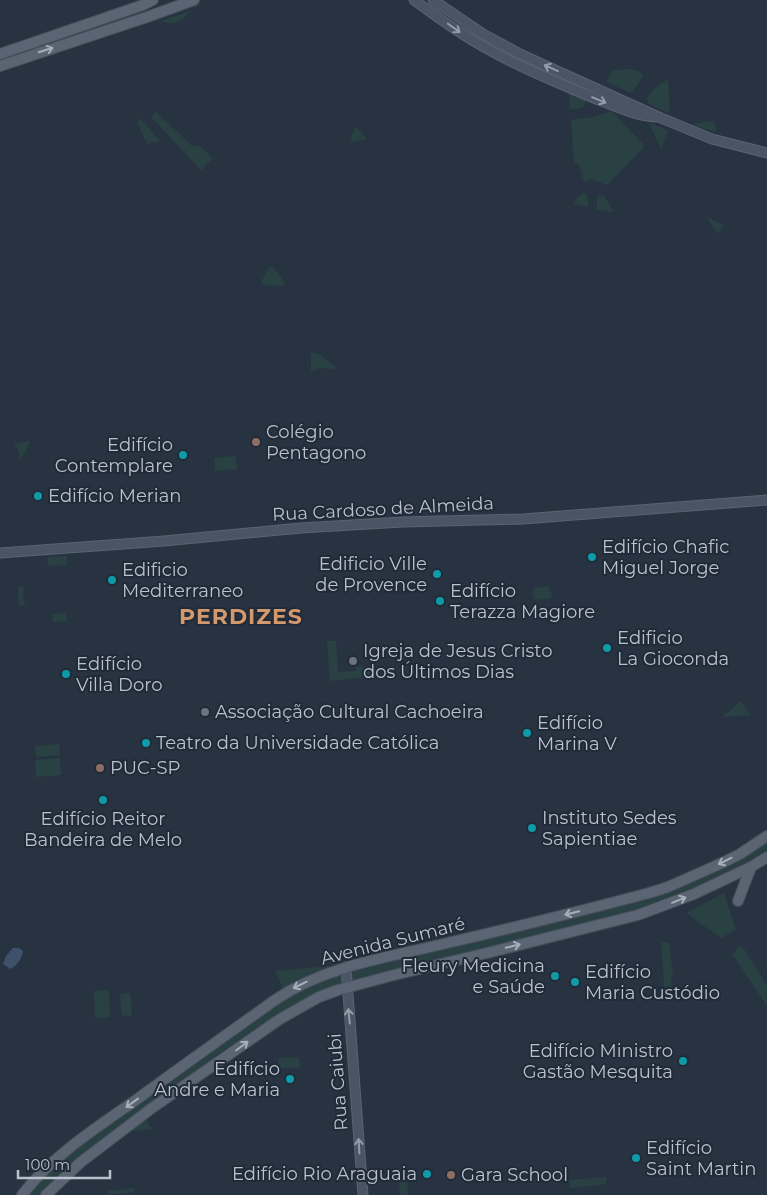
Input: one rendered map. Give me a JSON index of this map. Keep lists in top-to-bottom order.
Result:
{
  "streets": {
    "main road": ["Rua Cardoso de Almeida", "Avenida Sumaré", "Rua Caiubi"]
  },
  "crossings": [
    ["Avenida Sumaré", "Rua Caiubi"]
  ],
  "one_way": ["Rua Caiubi"],
  "districts": ["PERDIZES"],
  "places": [
    "Colégio Pentagono",
    "Edifício Contemplare",
    "Edifício Merian",
    "Edifício Chafic Miguel Jorge",
    "Edificio Ville de Provence",
    "Edificio Mediterraneo",
    "Edifício Terazza Magiore",
    "Edificio La Gioconda",
    "Igreja de Jesus Cristo dos Últimos Dias",
    "Edifício Villa Doro",
    "Associação Cultural Cachoeira",
    "Edifício Marina V",
    "Teatro da Universidade Católica",
    "PUC-SP",
    "Edifício Reitor Bandeira de Melo",
    "Instituto Sedes Sapientiae",
    "Fleury Medicina e Saúde",
    "Edifício Maria Custódio",
    "Edifício Ministro Gastão Mesquita",
    "Edifício Andre e Maria",
    "Edifício Saint Martin",
    "Edifício Rio Araguaia",
    "Gara School"
  ],
  "scale_bar": "100 m"
}
